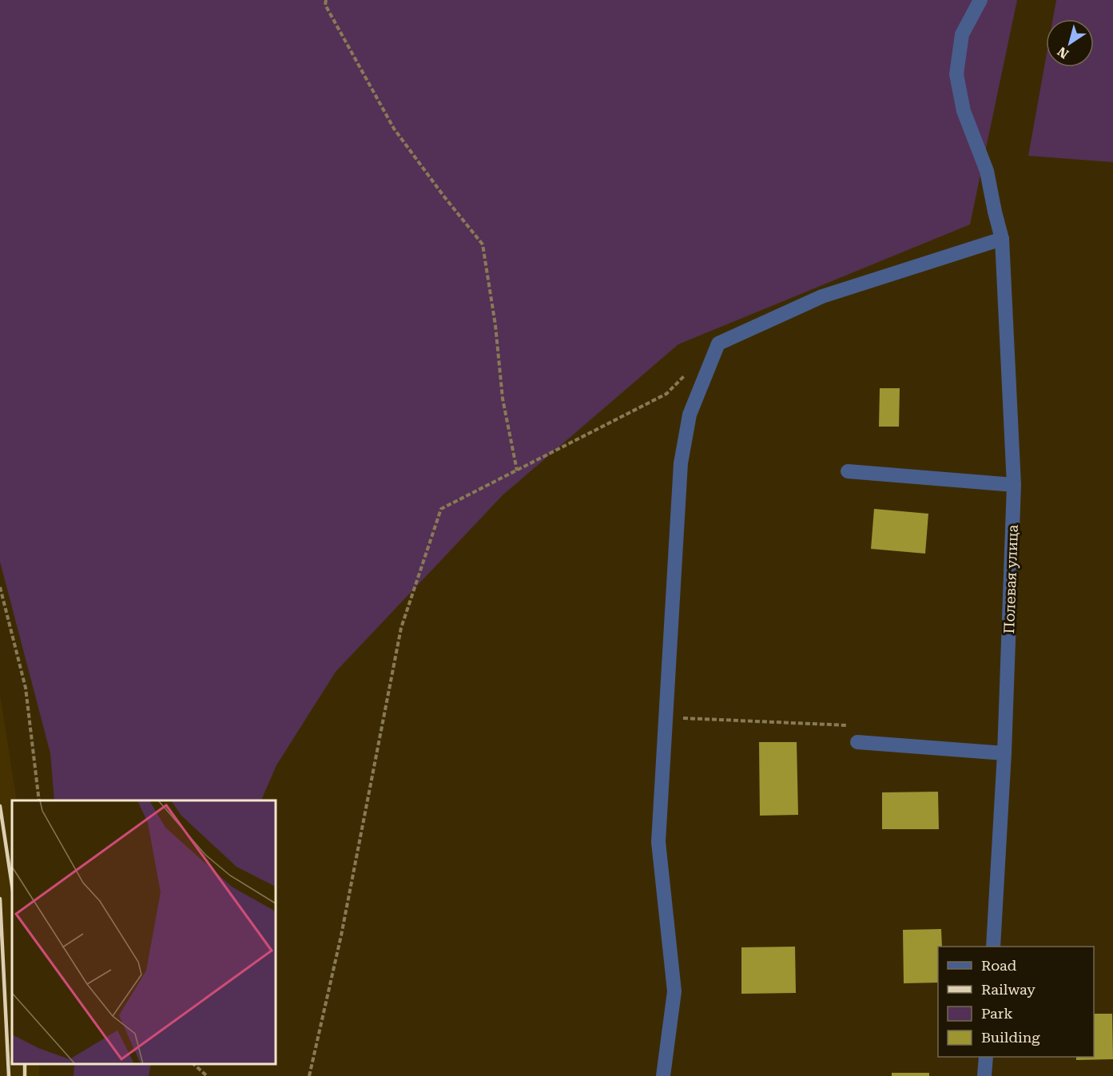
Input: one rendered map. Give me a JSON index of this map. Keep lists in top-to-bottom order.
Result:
{
  "streets": {
    "street": ["Полевая улица"]
  },
  "legend": [
    "Road",
    "Railway",
    "Park",
    "Building"
  ],
  "north": "bottom left"
}
